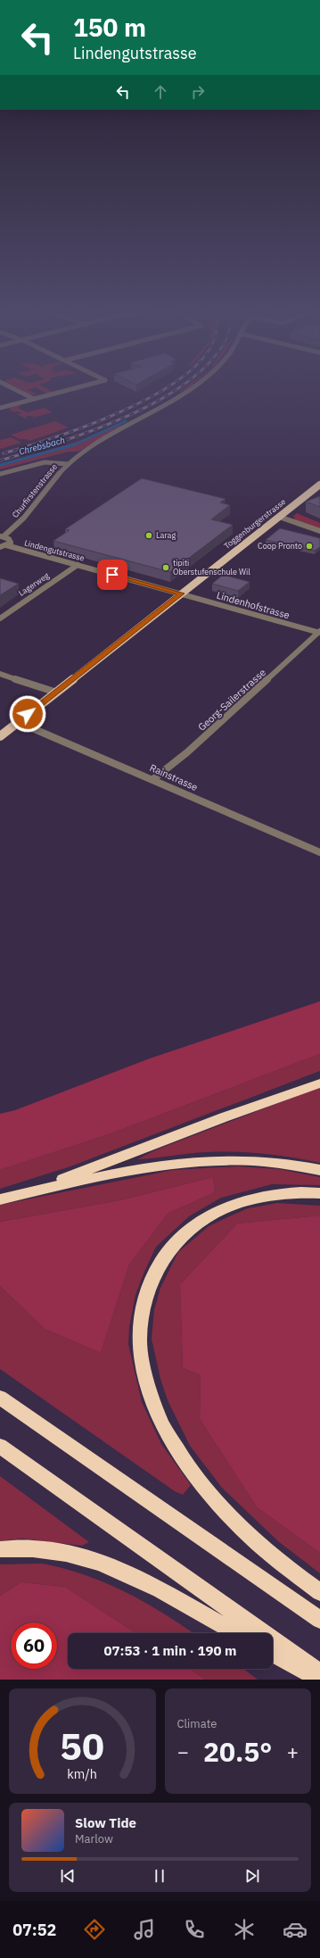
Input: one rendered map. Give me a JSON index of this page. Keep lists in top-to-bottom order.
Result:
{
  "streets": {
    "main road": ["Toggenburgerstrasse"],
    "street": [
      "Churfirstenstrasse",
      "Lindengutstrasse",
      "Lagerweg",
      "Lindenhofstrasse",
      "Georg-Sailerstrasse",
      "Rainstrasse"
    ]
  },
  "crossings": [
    ["Toggenburgerstrasse", "Lindengutstrasse"],
    ["Toggenburgerstrasse", "Lindenhofstrasse"],
    ["Toggenburgerstrasse", "Rainstrasse"],
    ["Lindengutstrasse", "Lagerweg"],
    ["Lindengutstrasse", "Lindenhofstrasse"],
    ["Lindenhofstrasse", "Georg-Sailerstrasse"],
    ["Georg-Sailerstrasse", "Rainstrasse"]
  ],
  "water": ["Chrebsbach"],
  "places": ["Larag", "Coop Pronto", "tipiti Oberstufenschule Wil"],
  "page": {
    "turn": ["150 m", "Lindengutstrasse"],
    "limit": "60",
    "trip": "07:53 · 1 min · 190 m",
    "tile": "Climate",
    "heat": ["−", "20.5°", "+"],
    "song": ["Slow Tide", "Marlow"],
    "tabs": "07:52",
    "gauge": ["50", "km/h"]
  }
}
